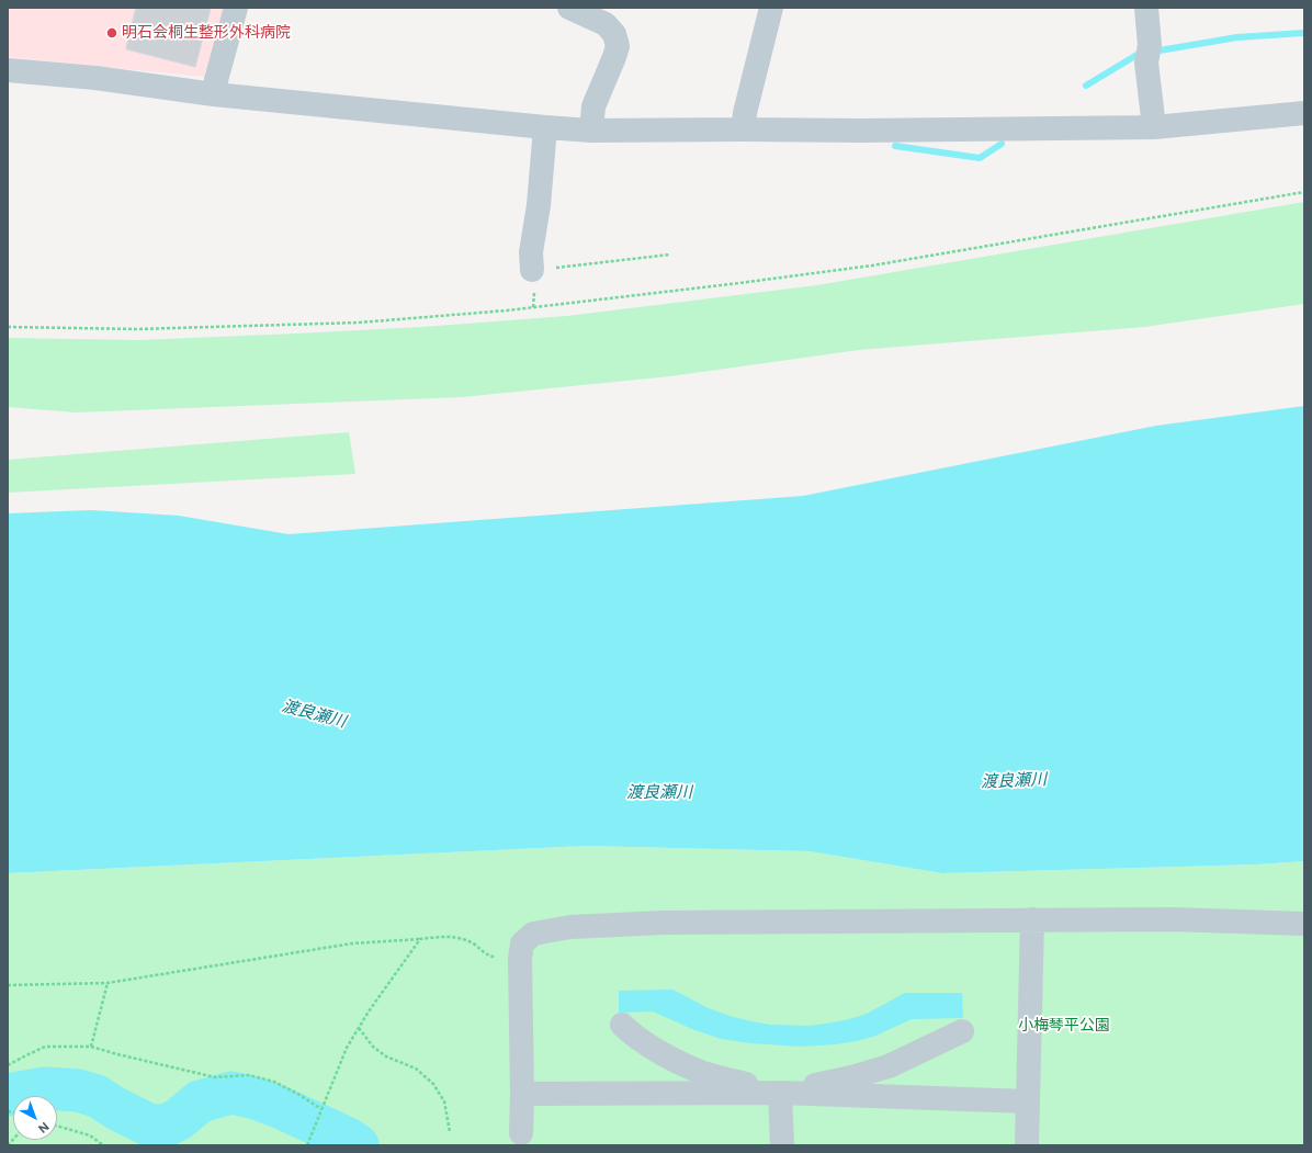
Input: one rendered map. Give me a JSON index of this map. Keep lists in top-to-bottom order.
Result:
{
  "water": ["渡良瀬川"],
  "parks": ["小梅琴平公園"],
  "places": ["明石会桐生整形外科病院"],
  "north": "bottom right"
}
